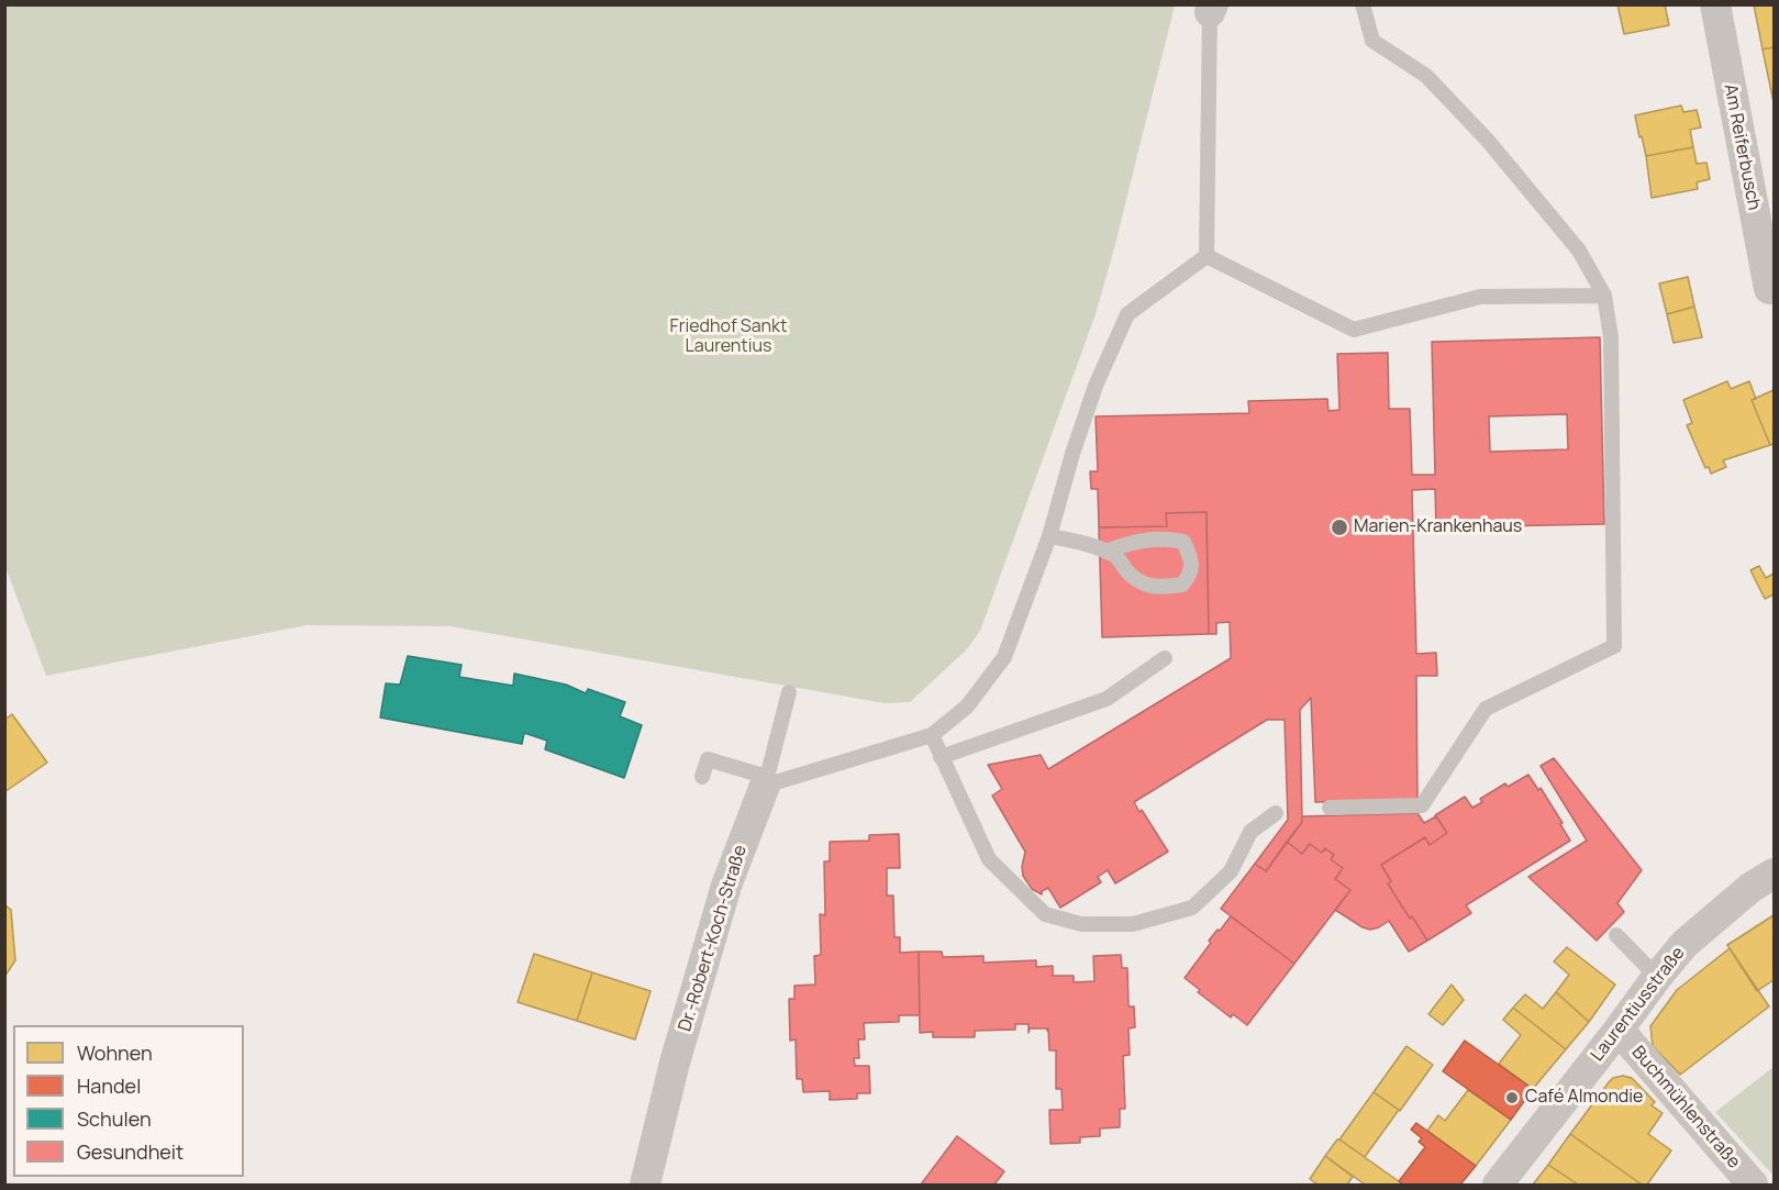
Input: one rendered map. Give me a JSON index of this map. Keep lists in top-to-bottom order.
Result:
{
  "streets": {
    "street": [
      "Am Reiferbusch",
      "Dr.-Robert-Koch-Straße",
      "Laurentiusstraße",
      "Buchmühlenstraße"
    ]
  },
  "crossings": [
    ["Laurentiusstraße", "Buchmühlenstraße"]
  ],
  "parks": ["Friedhof Sankt Laurentius"],
  "places": ["Marien-Krankenhaus", "Café Almondie"],
  "legend": [
    "Wohnen",
    "Handel",
    "Schulen",
    "Gesundheit"
  ]
}
